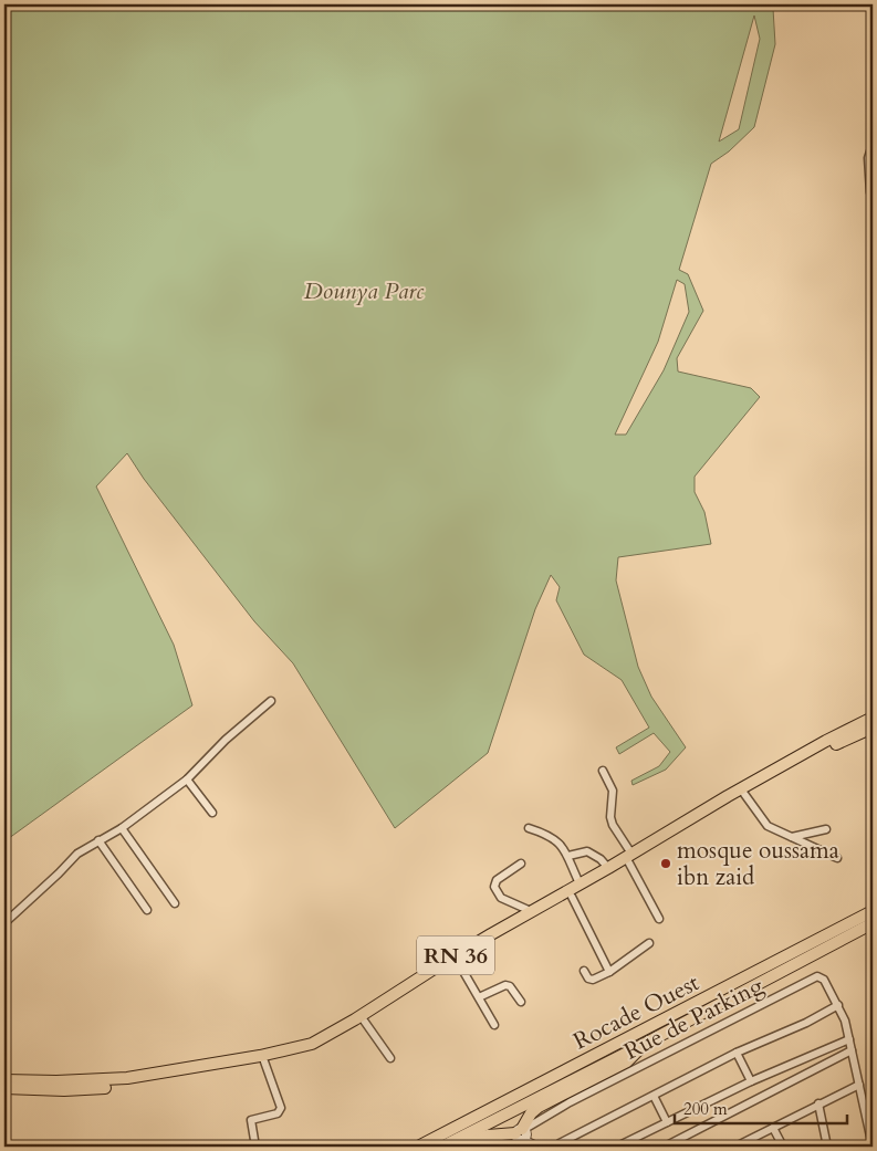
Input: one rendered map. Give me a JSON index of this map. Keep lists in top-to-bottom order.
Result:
{
  "streets": {
    "main road": ["RN 36", "Rocade Ouest"],
    "street": ["Rue de Parking"]
  },
  "parks": ["Dounya Parc"],
  "places": ["mosque oussama ibn zaid"],
  "scale_bar": "200 m"
}
